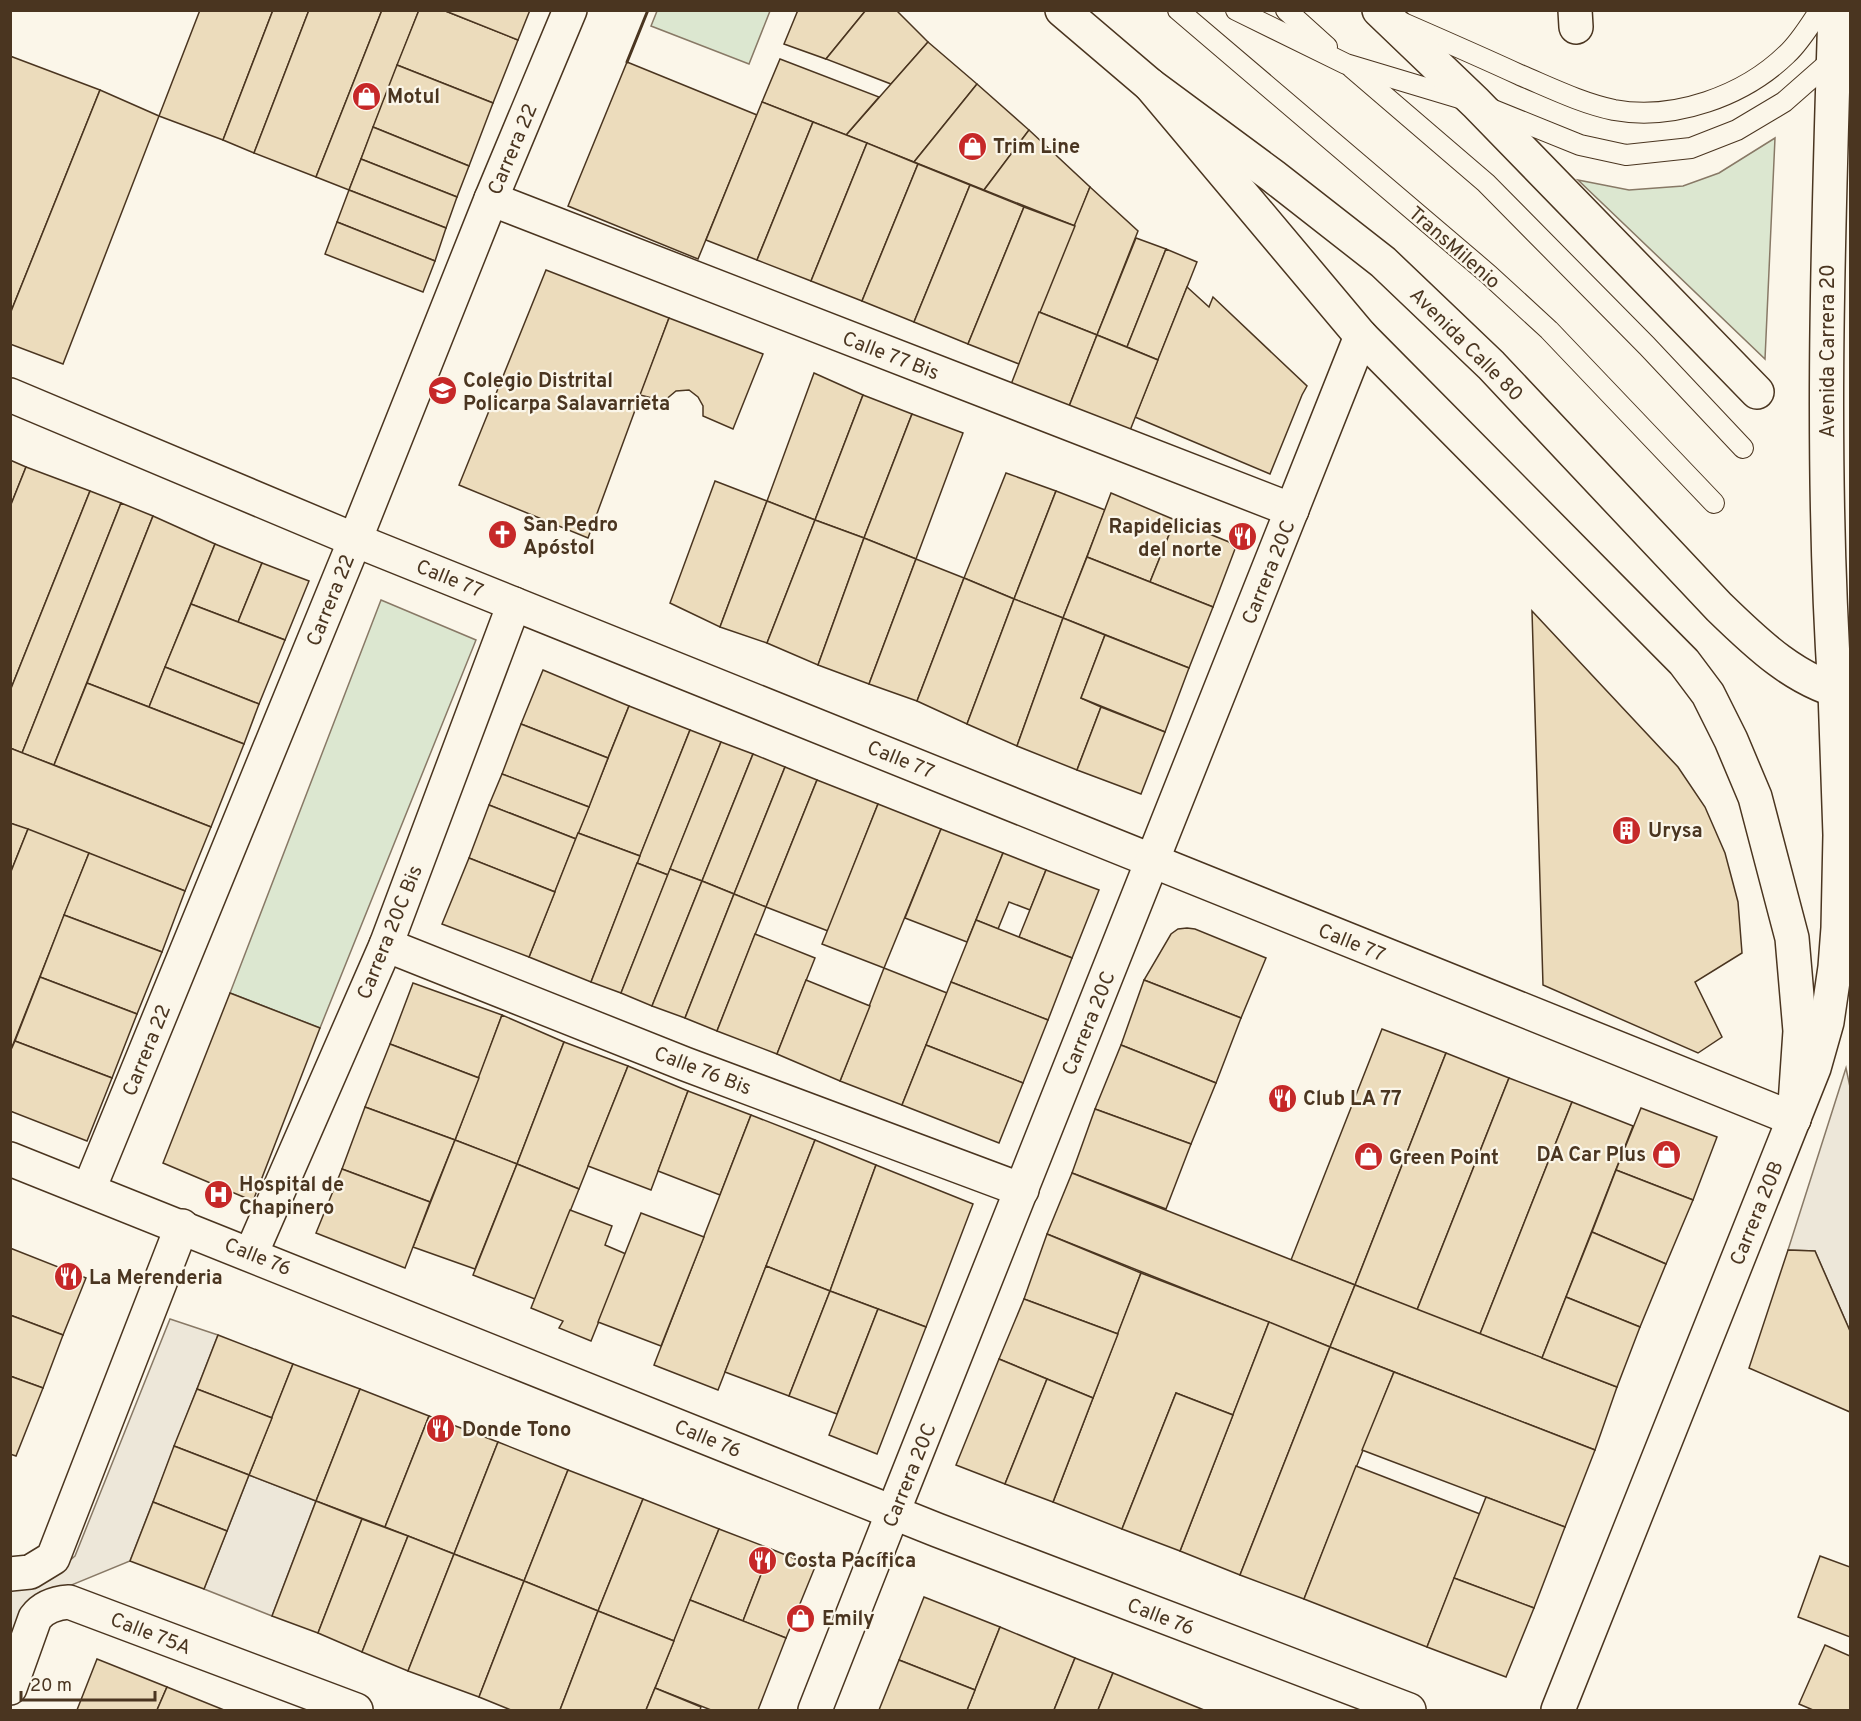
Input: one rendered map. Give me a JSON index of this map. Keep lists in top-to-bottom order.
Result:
{
  "streets": {
    "main road": [
      "Carrera 22",
      "Avenida Calle 80",
      "Avenida Carrera 20",
      "Calle 77 Bis",
      "Carrera 20C",
      "Calle 77",
      "Carrera 20C Bis",
      "Calle 76 Bis",
      "Carrera 20B",
      "Calle 76",
      "Calle 75A"
    ],
    "lane": ["TransMilenio"]
  },
  "crossings": [
    ["Carrera 22", "Calle 77 Bis"],
    ["Carrera 22", "Calle 77"],
    ["Carrera 22", "Calle 76"],
    ["Avenida Calle 80", "Avenida Carrera 20"],
    ["Avenida Calle 80", "Carrera 20B"],
    ["Avenida Carrera 20", "Carrera 20B"],
    ["Calle 77 Bis", "Carrera 20C"],
    ["Carrera 20C", "Calle 77"],
    ["Carrera 20C", "Calle 76 Bis"],
    ["Carrera 20C", "Calle 76"],
    ["Calle 77", "Carrera 20C Bis"],
    ["Calle 77", "Carrera 20B"],
    ["Carrera 20C Bis", "Calle 76 Bis"],
    ["Carrera 20C Bis", "Calle 76"]
  ],
  "places": {
    "shop": [
      "Motul",
      "Trim Line",
      "DA Car Plus",
      "Green Point",
      "Emily"
    ],
    "school or university": ["Colegio Distrital Policarpa Salavarrieta"],
    "church": ["San Pedro Apóstol"],
    "restaurant": [
      "Rapidelicias del norte",
      "Club LA 77",
      "La Merenderia",
      "Donde Tono",
      "Costa Pacífica"
    ],
    "building": ["Urysa"],
    "hospital": ["Hospital de Chapinero"]
  },
  "scale_bar": "20 m"
}
